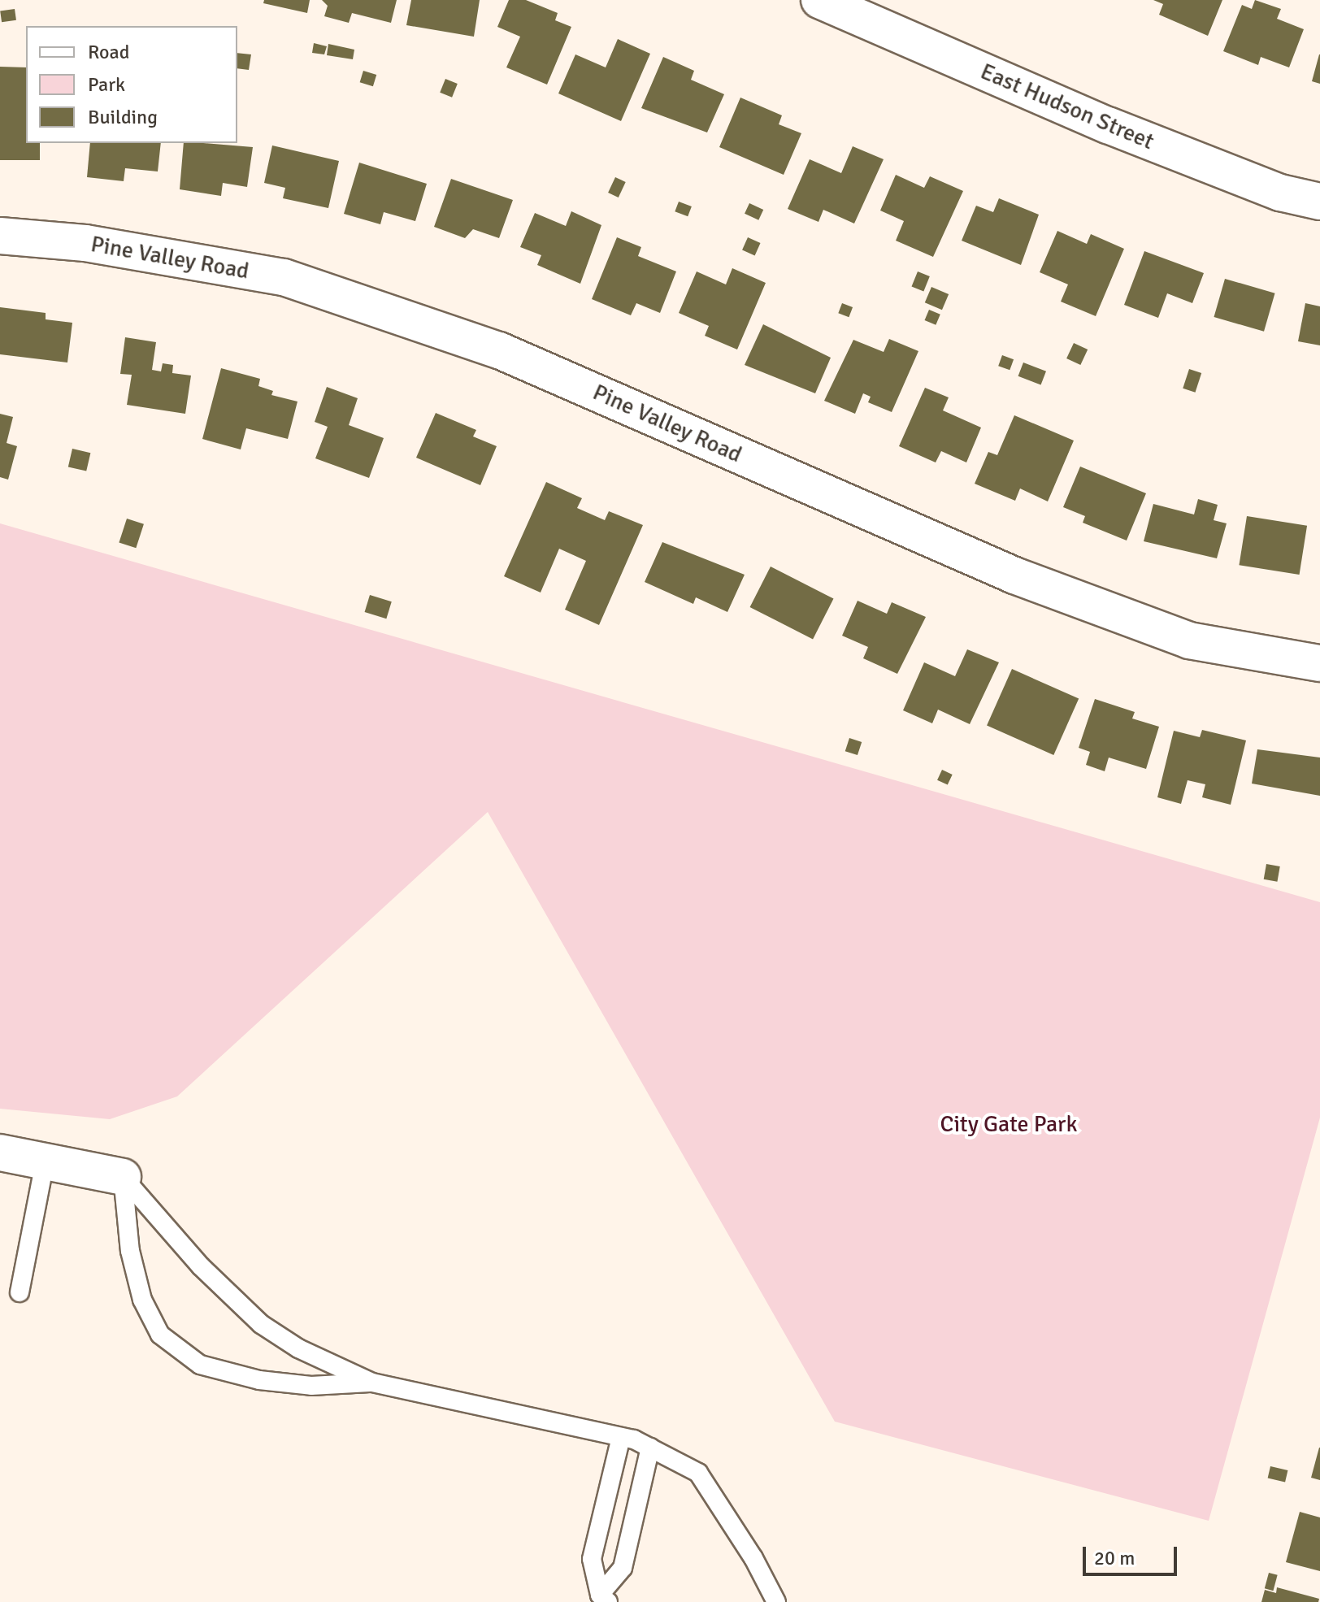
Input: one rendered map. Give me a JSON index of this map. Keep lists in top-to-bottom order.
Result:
{
  "streets": {
    "street": ["East Hudson Street", "Pine Valley Road"]
  },
  "parks": ["City Gate Park"],
  "legend": ["Road", "Park", "Building"],
  "scale_bar": "20 m"
}
